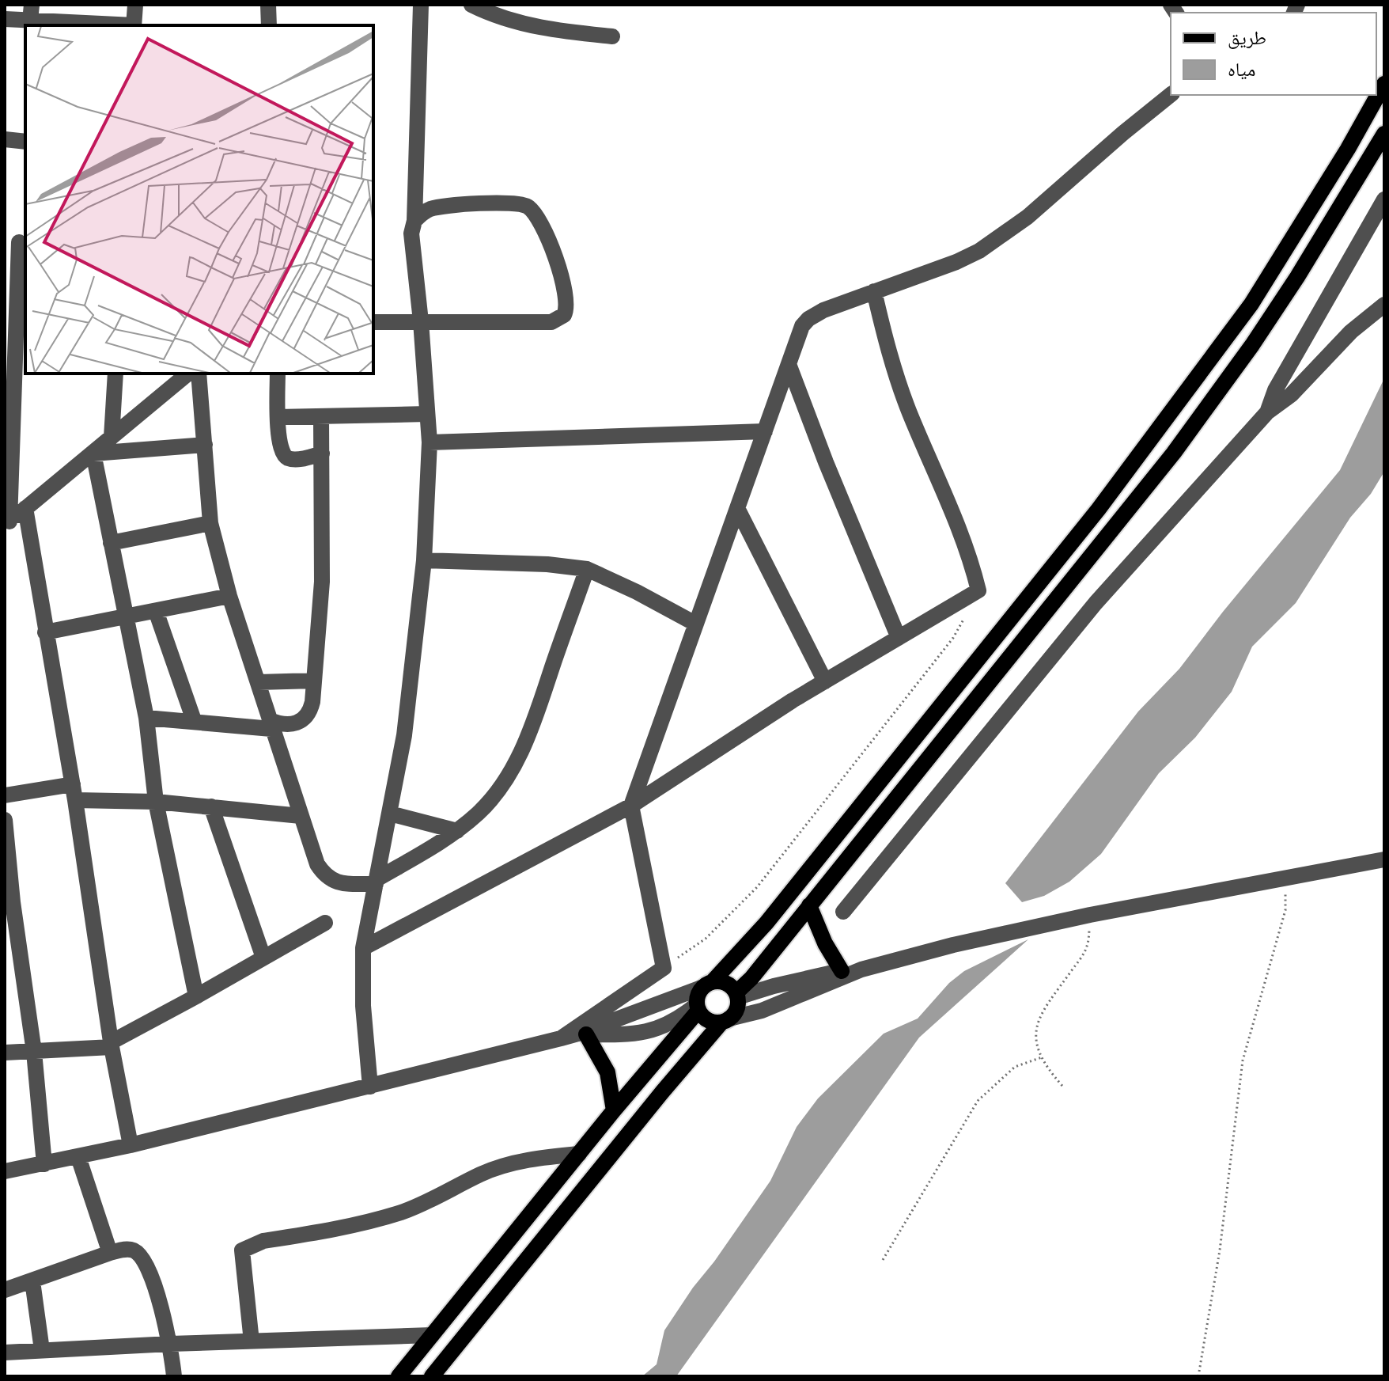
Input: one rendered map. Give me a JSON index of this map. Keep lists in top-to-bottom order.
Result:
{
  "legend": ["طريق", "مياه"]
}
